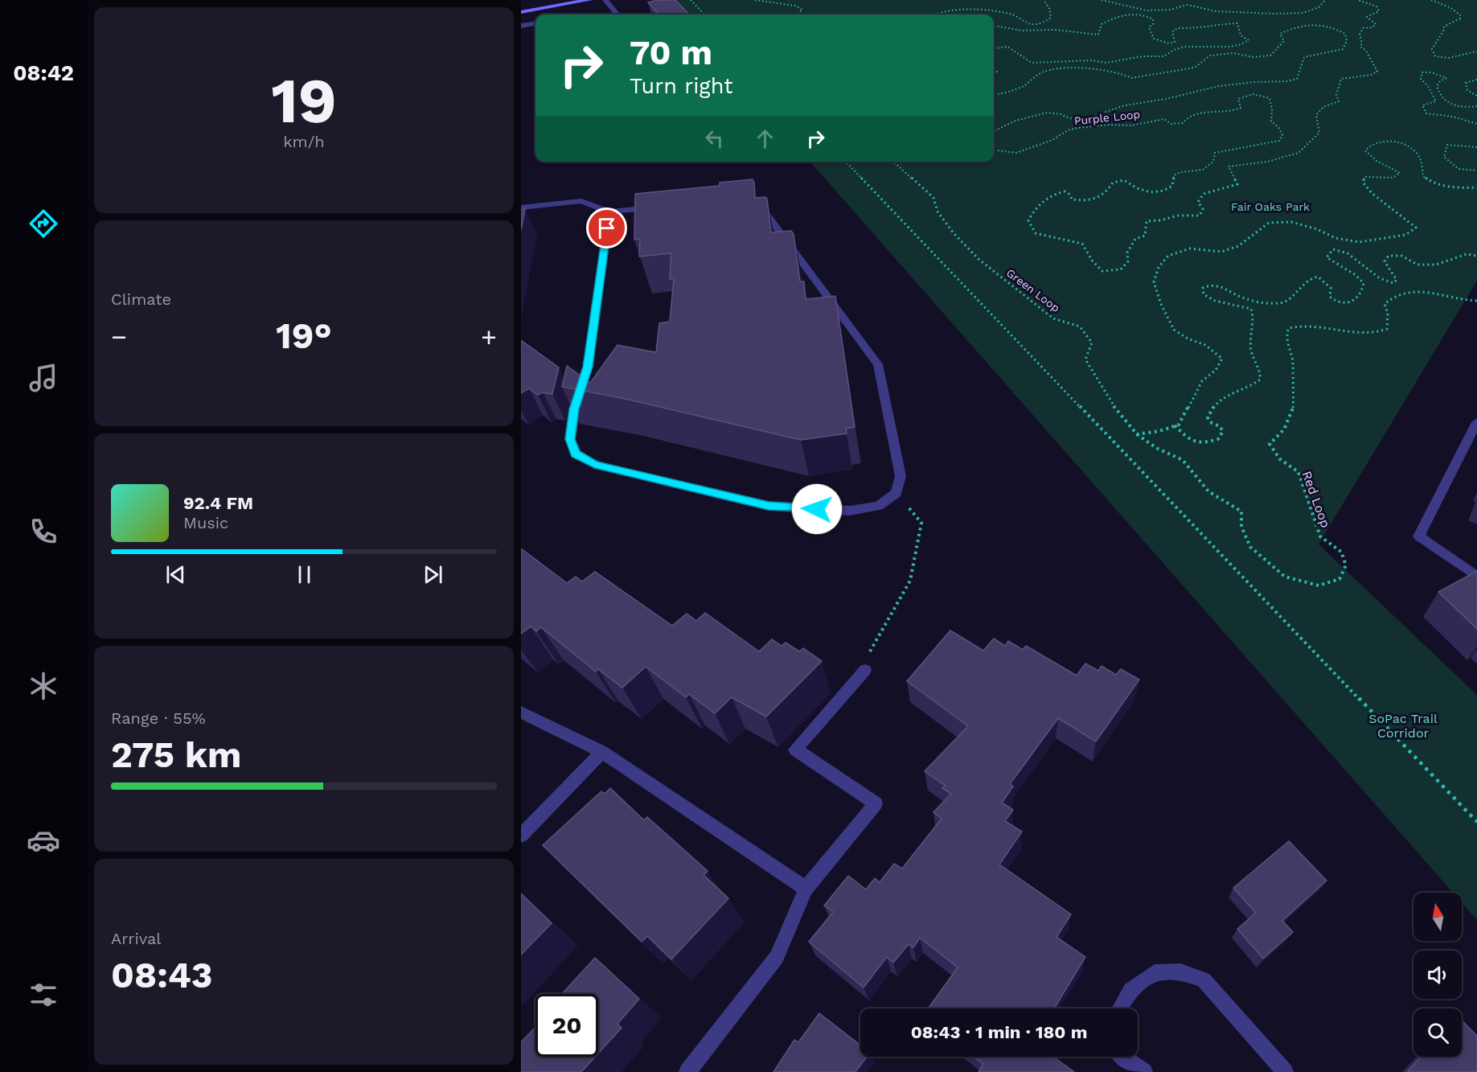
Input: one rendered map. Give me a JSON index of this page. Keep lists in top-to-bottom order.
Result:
{
  "streets": {
    "path": ["Purple Loop", "Green Loop", "Red Loop"]
  },
  "crossings": [
    ["Green Loop", "Red Loop"]
  ],
  "parks": ["Fair Oaks Park", "SoPac Trail Corridor"],
  "north": "top",
  "page": {
    "tabs": "08:42",
    "tile": [
      ["19", "km/h"],
      "Climate",
      ["Range · 55%", "275 km"],
      ["Arrival", "08:43"]
    ],
    "turn": ["70 m", "Turn right"],
    "heat": ["−", "19°", "+"],
    "song": ["92.4 FM", "Music"],
    "limit": "20",
    "trip": "08:43 · 1 min · 180 m"
  }
}
